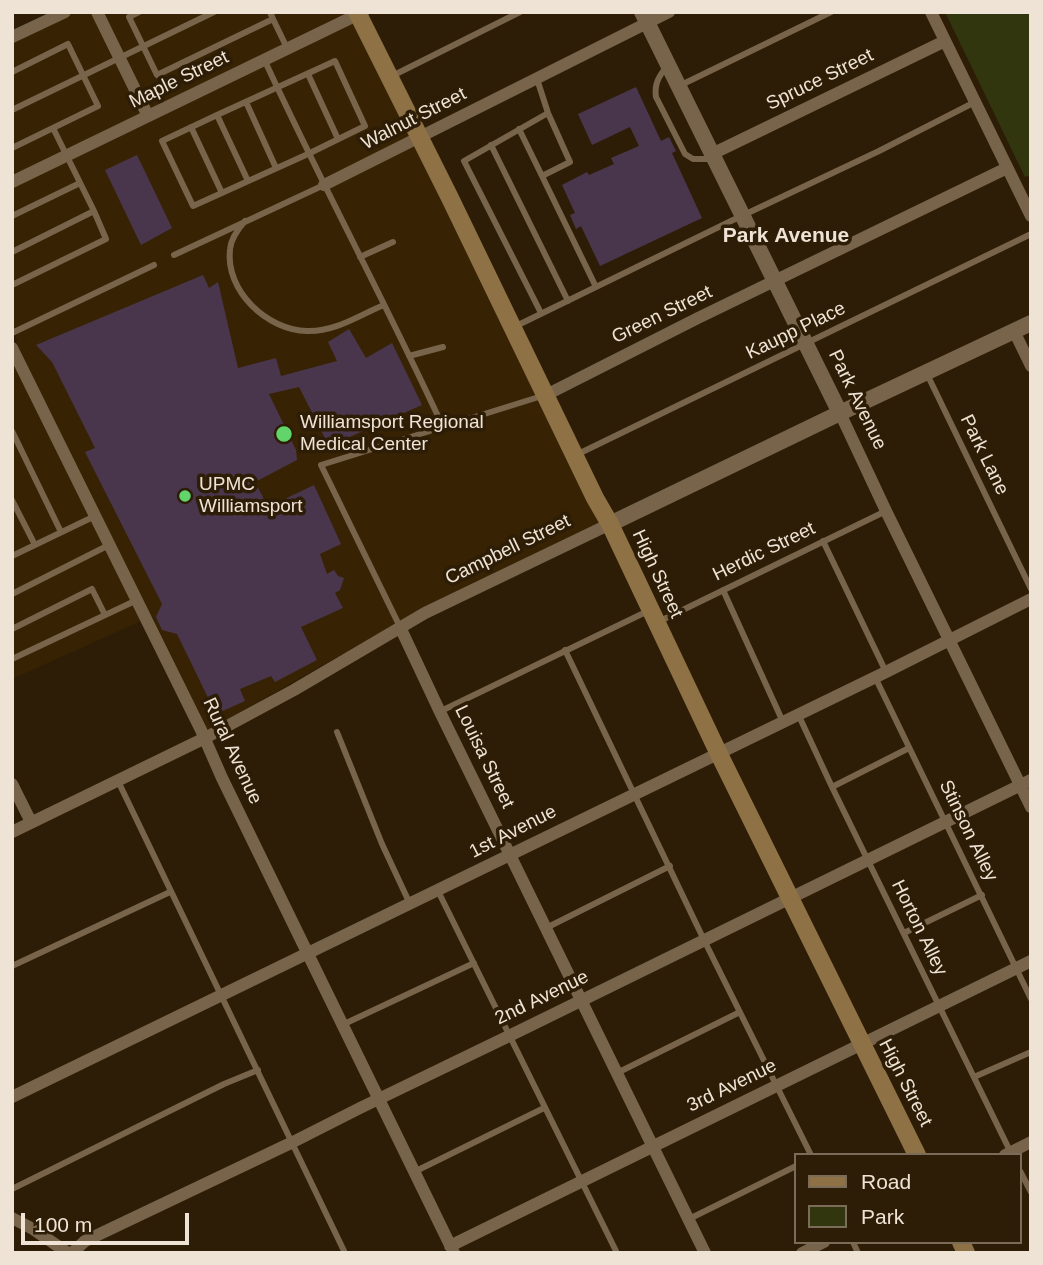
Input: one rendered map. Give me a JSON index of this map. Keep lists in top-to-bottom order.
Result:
{
  "streets": {
    "main road": ["High Street"],
    "street": [
      "Maple Street",
      "Spruce Street",
      "Walnut Street",
      "Green Street",
      "Park Avenue",
      "Campbell Street",
      "Rural Avenue",
      "Louisa Street",
      "1st Avenue",
      "2nd Avenue",
      "3rd Avenue"
    ],
    "lane": [
      "Kaupp Place",
      "Park Lane",
      "Herdic Street",
      "Stinson Alley",
      "Horton Alley"
    ]
  },
  "crossings": [
    ["Maple Street", "High Street"],
    ["Spruce Street", "Park Avenue"],
    ["Walnut Street", "Park Avenue"],
    ["Walnut Street", "High Street"],
    ["Green Street", "Park Avenue"],
    ["Green Street", "High Street"],
    ["Green Street", "Louisa Street"],
    ["Kaupp Place", "Park Avenue"],
    ["Kaupp Place", "High Street"],
    ["Park Avenue", "Campbell Street"],
    ["Park Avenue", "Herdic Street"],
    ["Park Avenue", "1st Avenue"],
    ["Park Avenue", "2nd Avenue"],
    ["Park Lane", "Campbell Street"],
    ["Campbell Street", "High Street"],
    ["Campbell Street", "Rural Avenue"],
    ["Campbell Street", "Louisa Street"],
    ["Herdic Street", "High Street"],
    ["Herdic Street", "Louisa Street"],
    ["Herdic Street", "Stinson Alley"],
    ["High Street", "1st Avenue"],
    ["High Street", "2nd Avenue"],
    ["High Street", "3rd Avenue"],
    ["Rural Avenue", "1st Avenue"],
    ["Rural Avenue", "2nd Avenue"],
    ["Rural Avenue", "3rd Avenue"],
    ["Louisa Street", "1st Avenue"],
    ["Louisa Street", "2nd Avenue"],
    ["Louisa Street", "3rd Avenue"],
    ["Stinson Alley", "1st Avenue"],
    ["Stinson Alley", "2nd Avenue"],
    ["Stinson Alley", "3rd Avenue"],
    ["1st Avenue", "Horton Alley"],
    ["Horton Alley", "2nd Avenue"],
    ["Horton Alley", "3rd Avenue"]
  ],
  "districts": ["Park Avenue"],
  "places": ["Williamsport Regional Medical Center", "UPMC Williamsport"],
  "legend": ["Road", "Park"],
  "scale_bar": "100 m"
}
